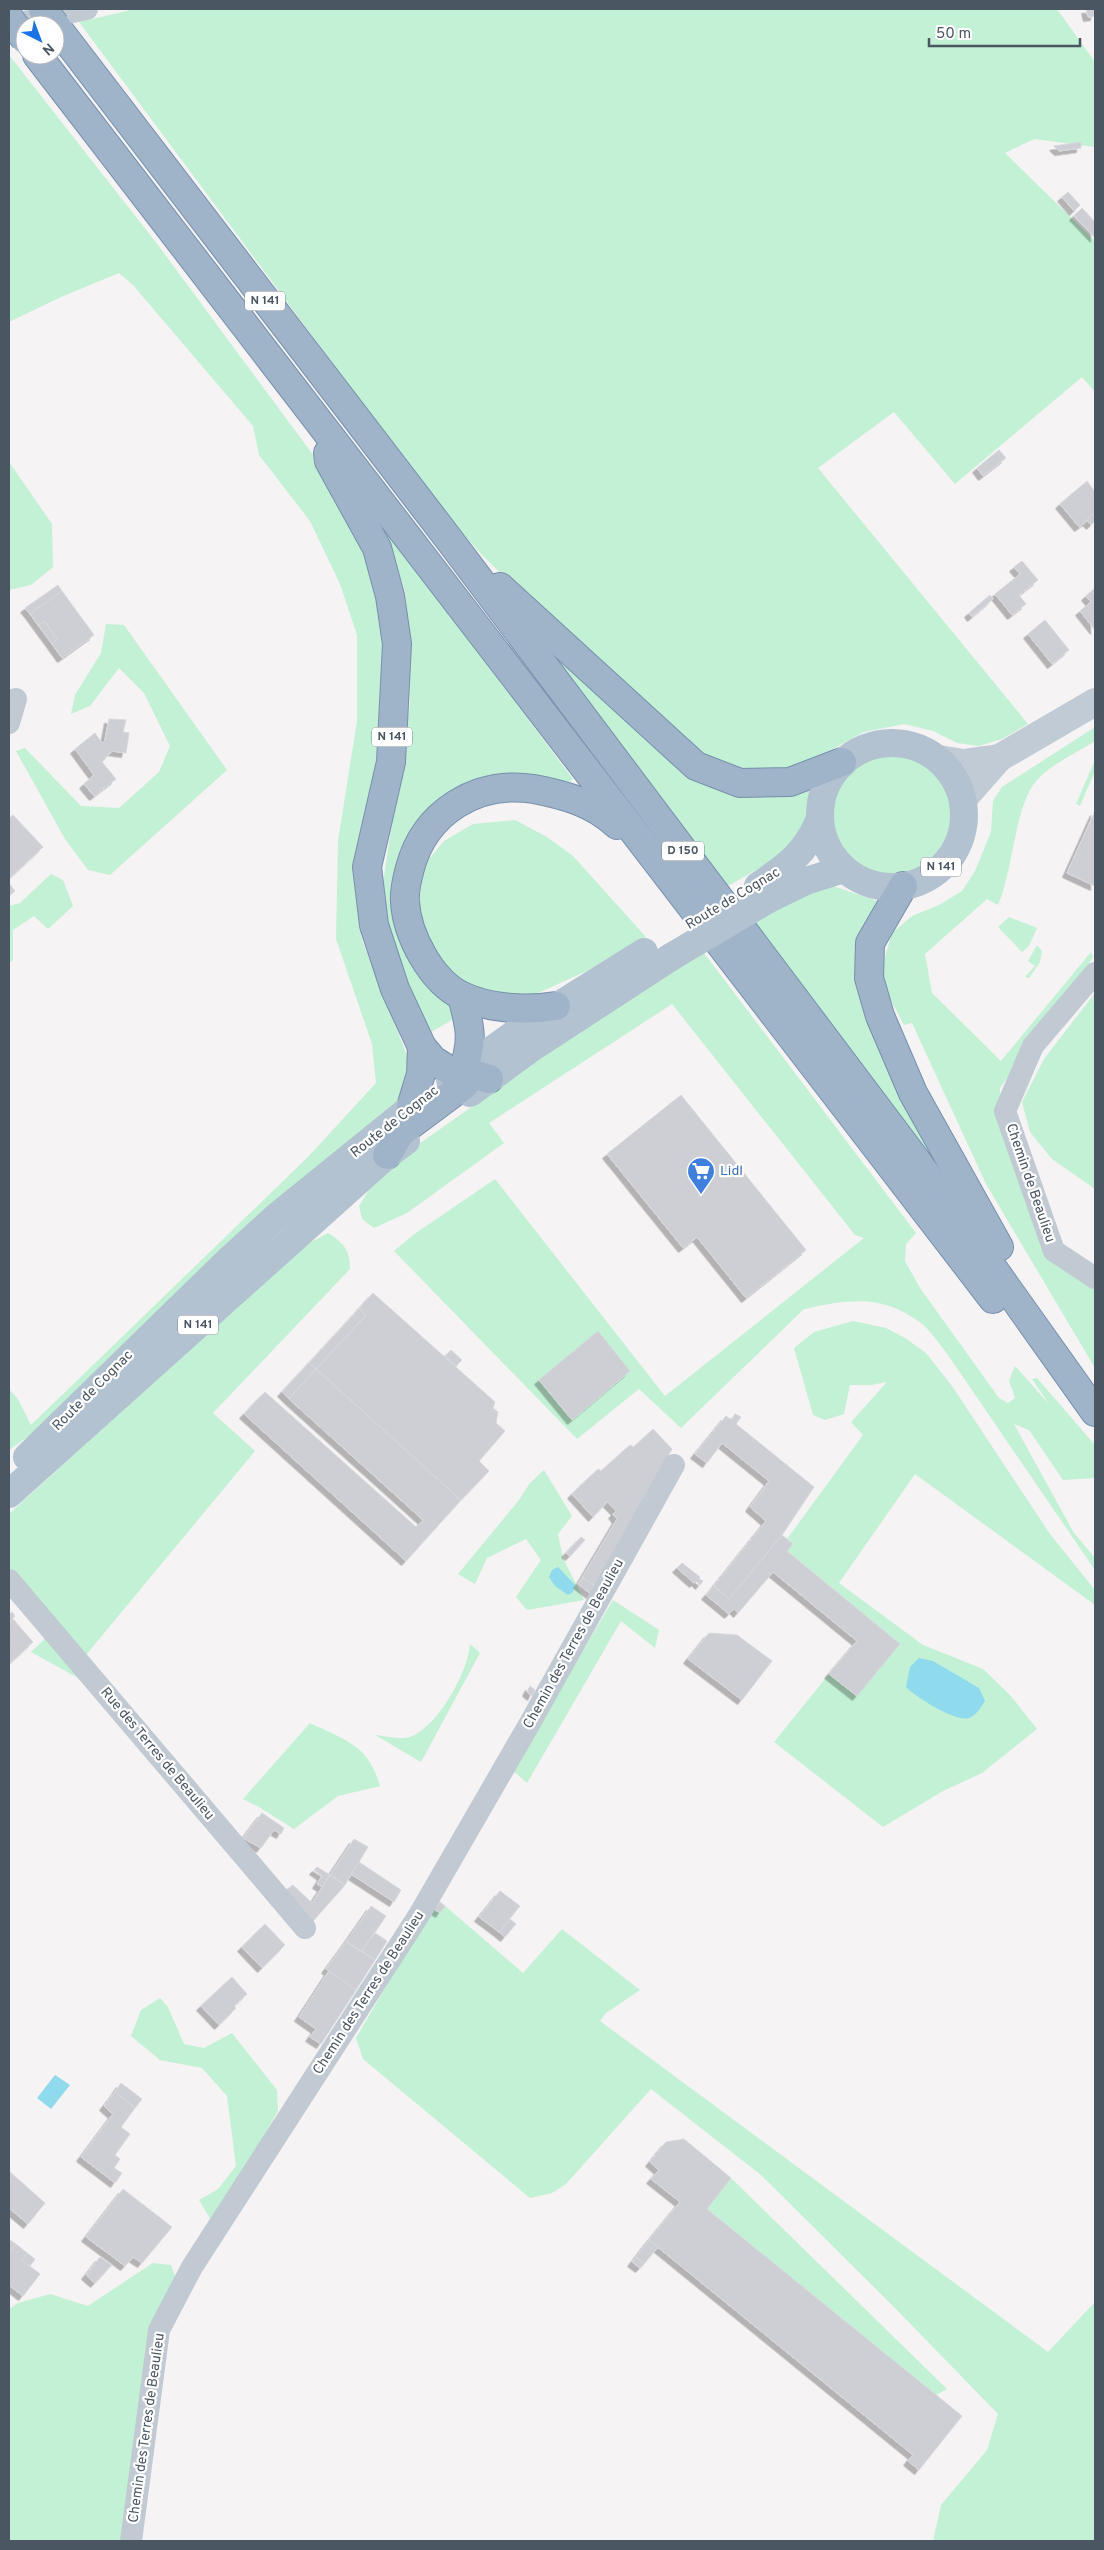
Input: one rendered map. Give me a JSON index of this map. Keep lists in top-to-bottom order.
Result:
{
  "streets": {
    "highway": ["N 141", "D 150"],
    "main road": ["Route de Cognac"],
    "street": ["Chemin de Beaulieu", "Chemin des Terres de Beaulieu", "Rue des Terres de Beaulieu"]
  },
  "crossings": [
    ["N 141", "D 150"],
    ["N 141", "Route de Cognac"]
  ],
  "places": {
    "supermarket": ["Lidl"]
  },
  "scale_bar": "50 m",
  "north": "bottom right"
}
